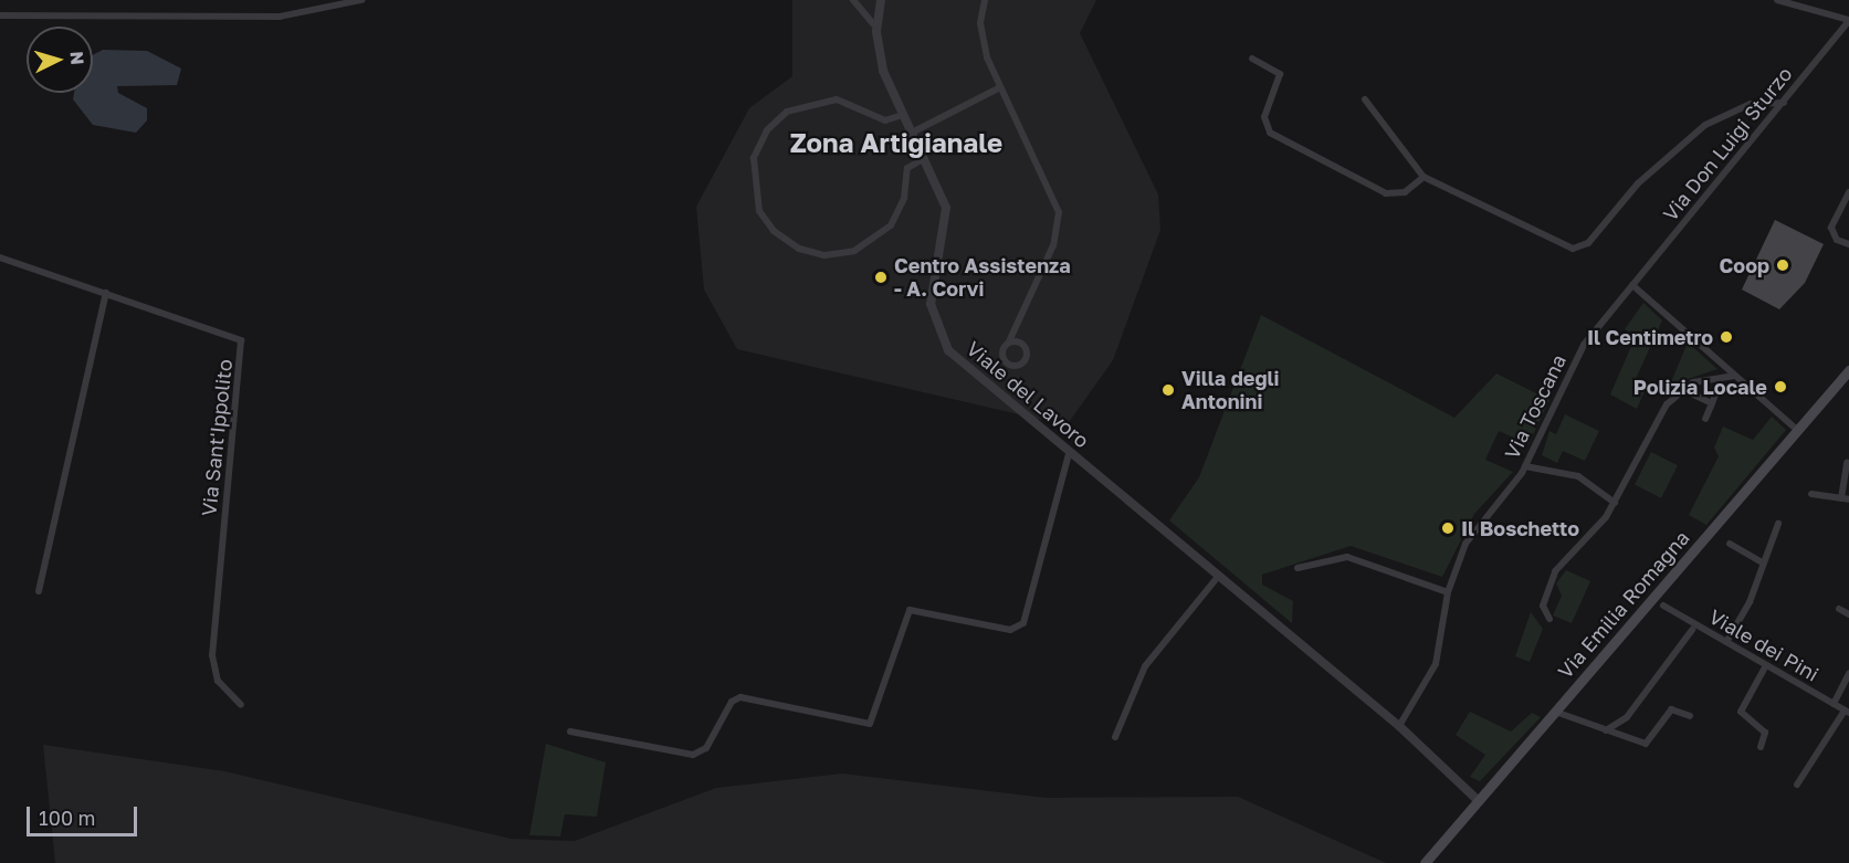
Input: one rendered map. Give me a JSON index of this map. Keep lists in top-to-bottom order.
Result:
{
  "streets": {
    "main road": ["Via Emilia Romagna"],
    "street": [
      "Via Don Luigi Sturzo",
      "Viale del Lavoro",
      "Via Toscana",
      "Via Sant'Ippolito",
      "Viale dei Pini"
    ]
  },
  "crossings": [
    ["Via Don Luigi Sturzo", "Via Toscana"],
    ["Viale del Lavoro", "Via Toscana"],
    ["Viale del Lavoro", "Via Emilia Romagna"]
  ],
  "districts": ["Zona Artigianale"],
  "places": [
    "Coop",
    "Centro Assistenza - A. Corvi",
    "Il Centimetro",
    "Polizia Locale",
    "Villa degli Antonini",
    "Il Boschetto"
  ],
  "scale_bar": "100 m",
  "north": "right"
}
